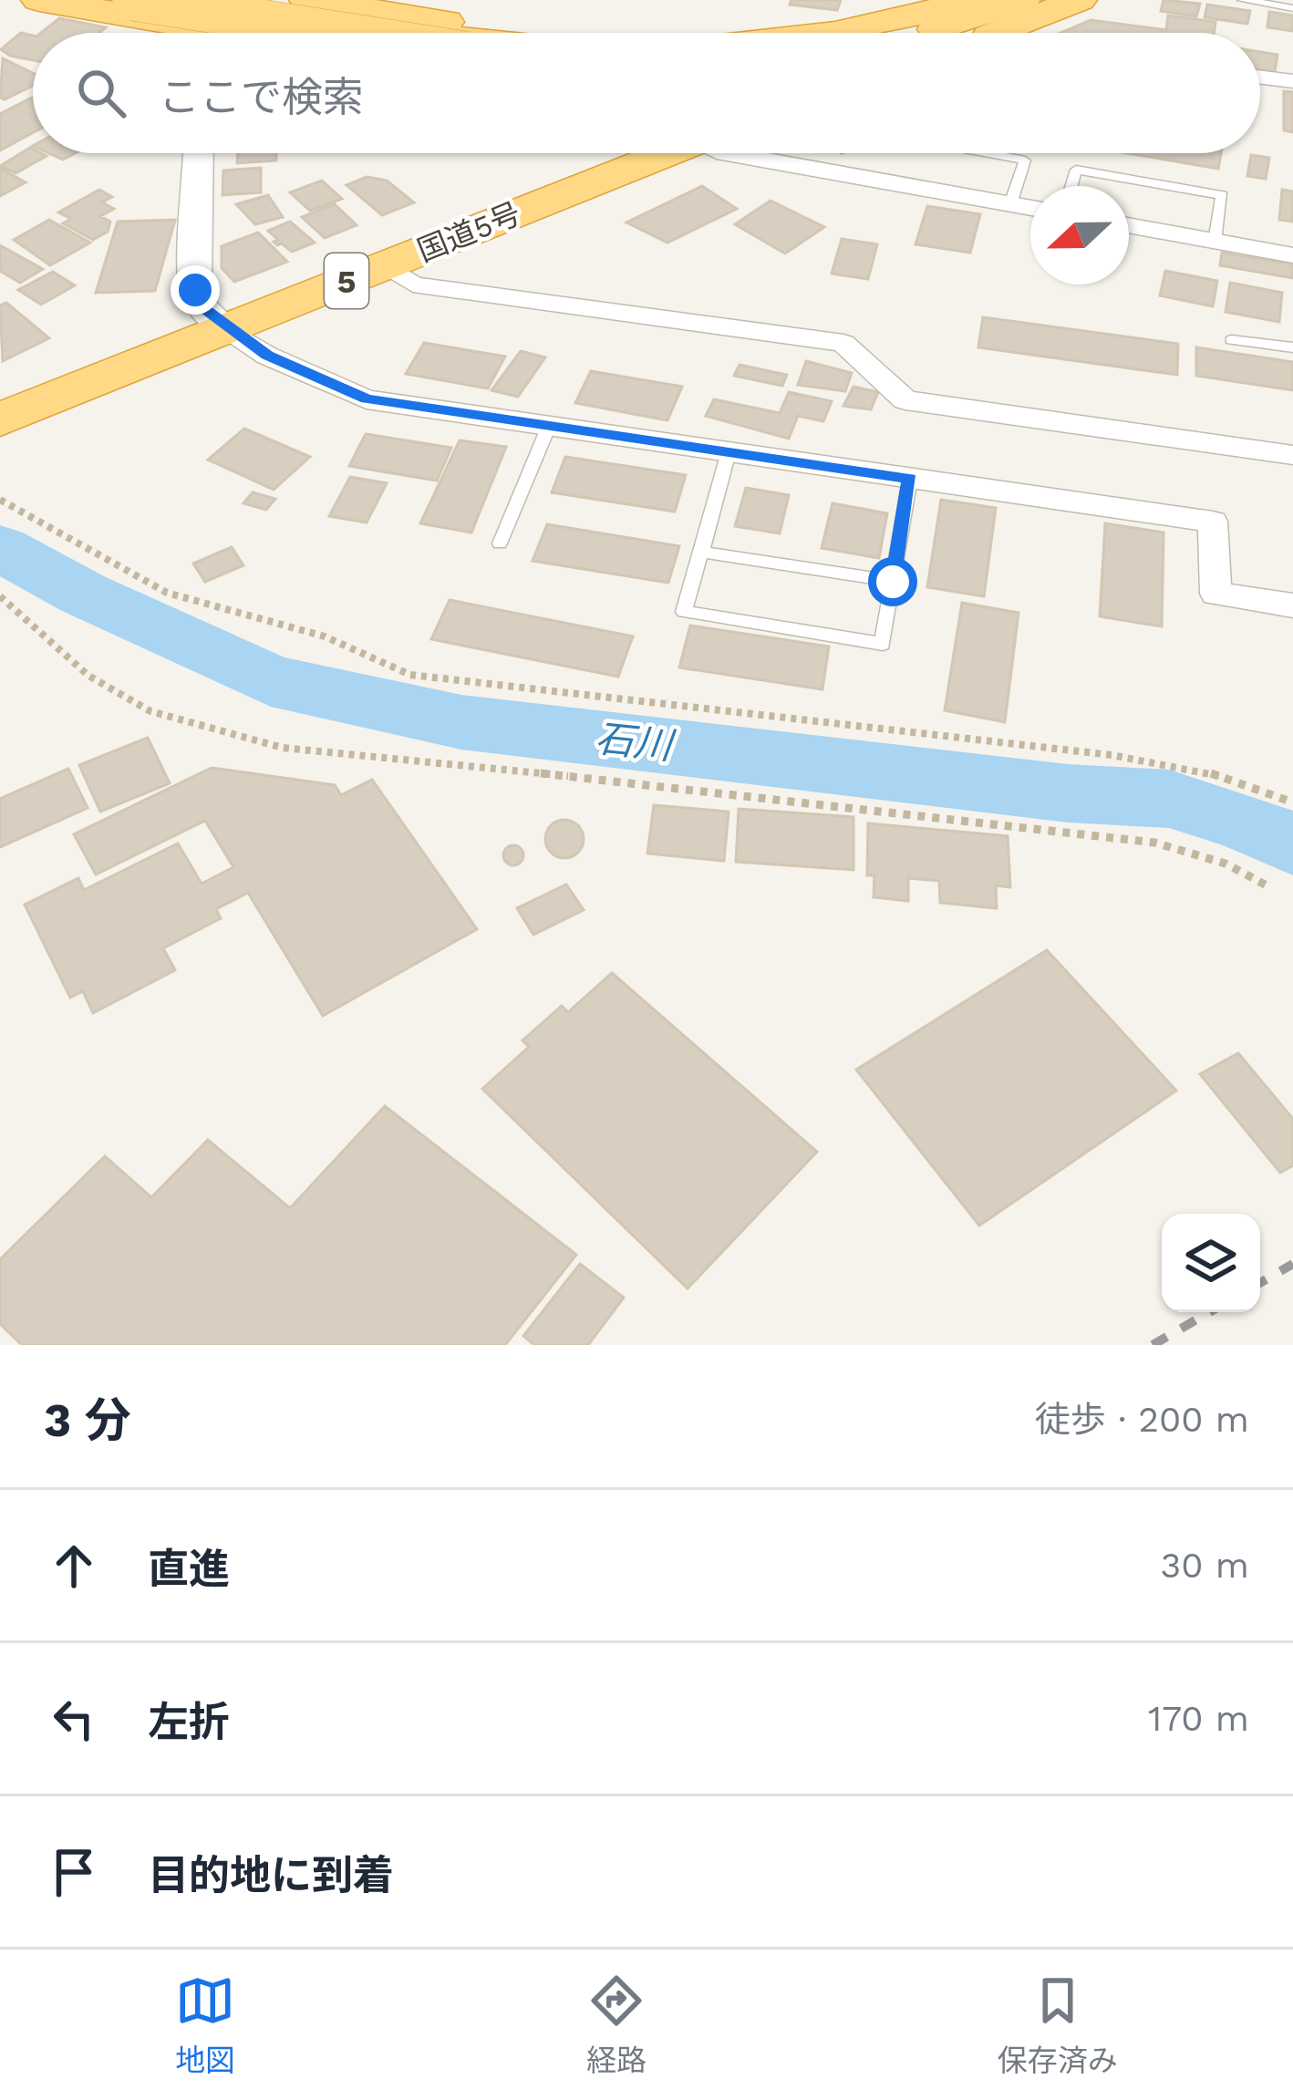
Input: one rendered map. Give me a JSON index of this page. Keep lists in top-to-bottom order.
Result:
{
  "streets": {
    "highway": ["国道5号", "5"]
  },
  "water": ["石川"],
  "north": "left",
  "page": {
    "search": "ここで検索",
    "heading": ["3 分", "徒歩 · 200 m"],
    "list": [
      ["直進", "30 m"],
      ["左折", "170 m"],
      "目的地に到着"
    ],
    "nav": ["地図", "経路", "保存済み"]
  }
}
